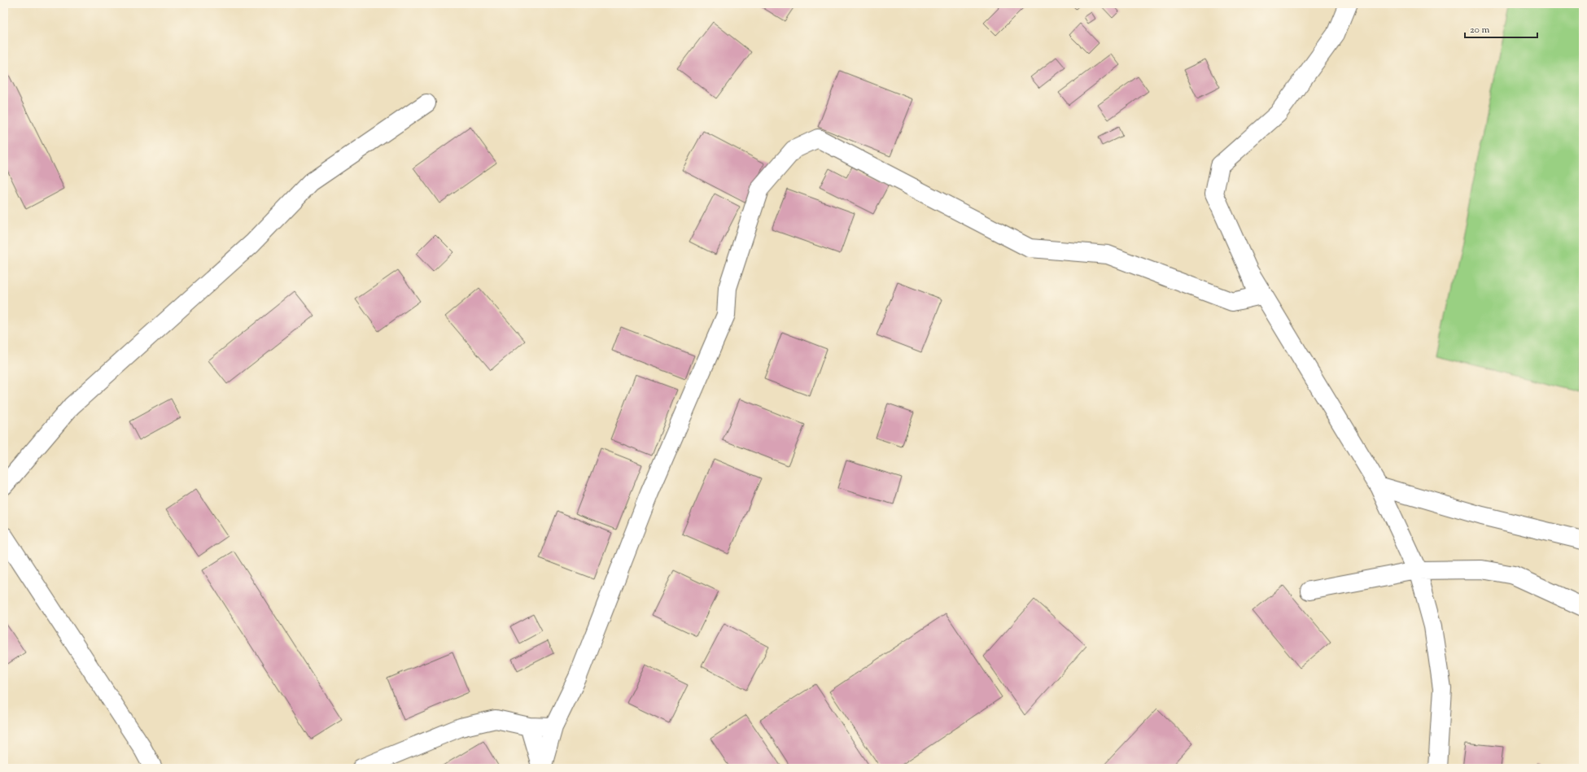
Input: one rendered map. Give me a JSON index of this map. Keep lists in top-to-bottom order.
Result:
{
  "scale_bar": "20 m"
}
